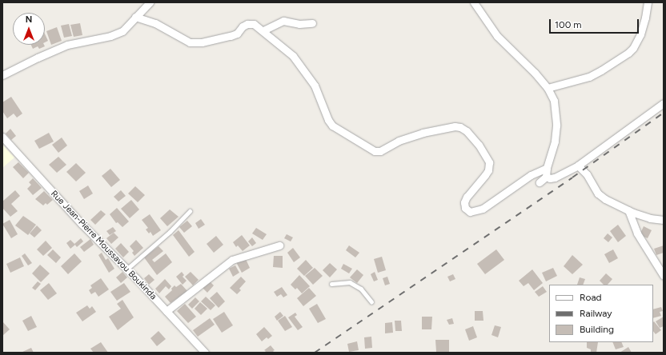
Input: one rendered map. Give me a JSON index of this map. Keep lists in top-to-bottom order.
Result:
{
  "streets": {
    "street": ["Rue Jean-Pierre Moussavou Boukinda"]
  },
  "legend": ["Road", "Railway", "Building"],
  "scale_bar": "100 m",
  "north": "top"
}
